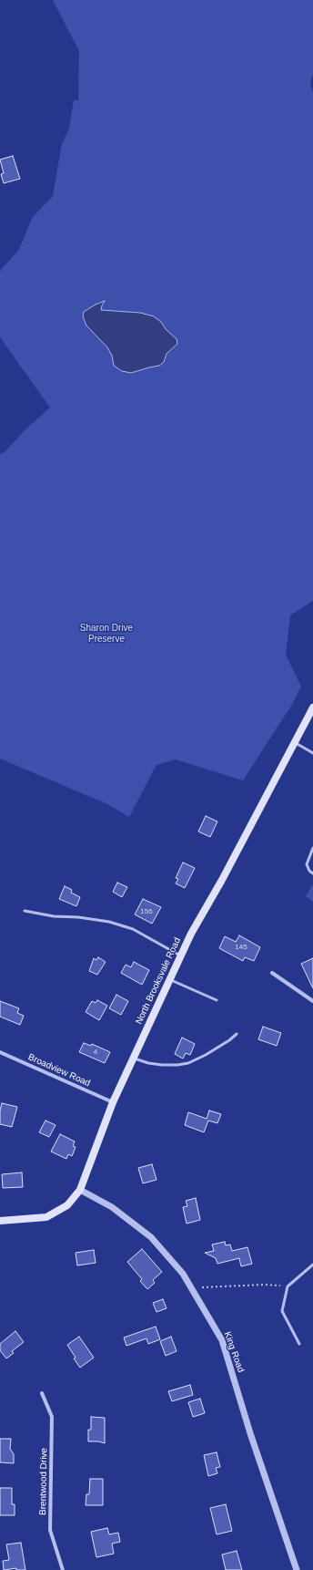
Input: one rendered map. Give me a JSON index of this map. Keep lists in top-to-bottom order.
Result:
{
  "streets": {
    "main road": ["North Brooksvale Road"],
    "street": ["Broadview Road", "King Road", "Brentwood Drive"]
  },
  "crossings": [
    ["North Brooksvale Road", "Broadview Road"],
    ["North Brooksvale Road", "King Road"]
  ],
  "parks": ["Sharon Drive Preserve"],
  "house_numbers": ["156", "145", "4"]
}
